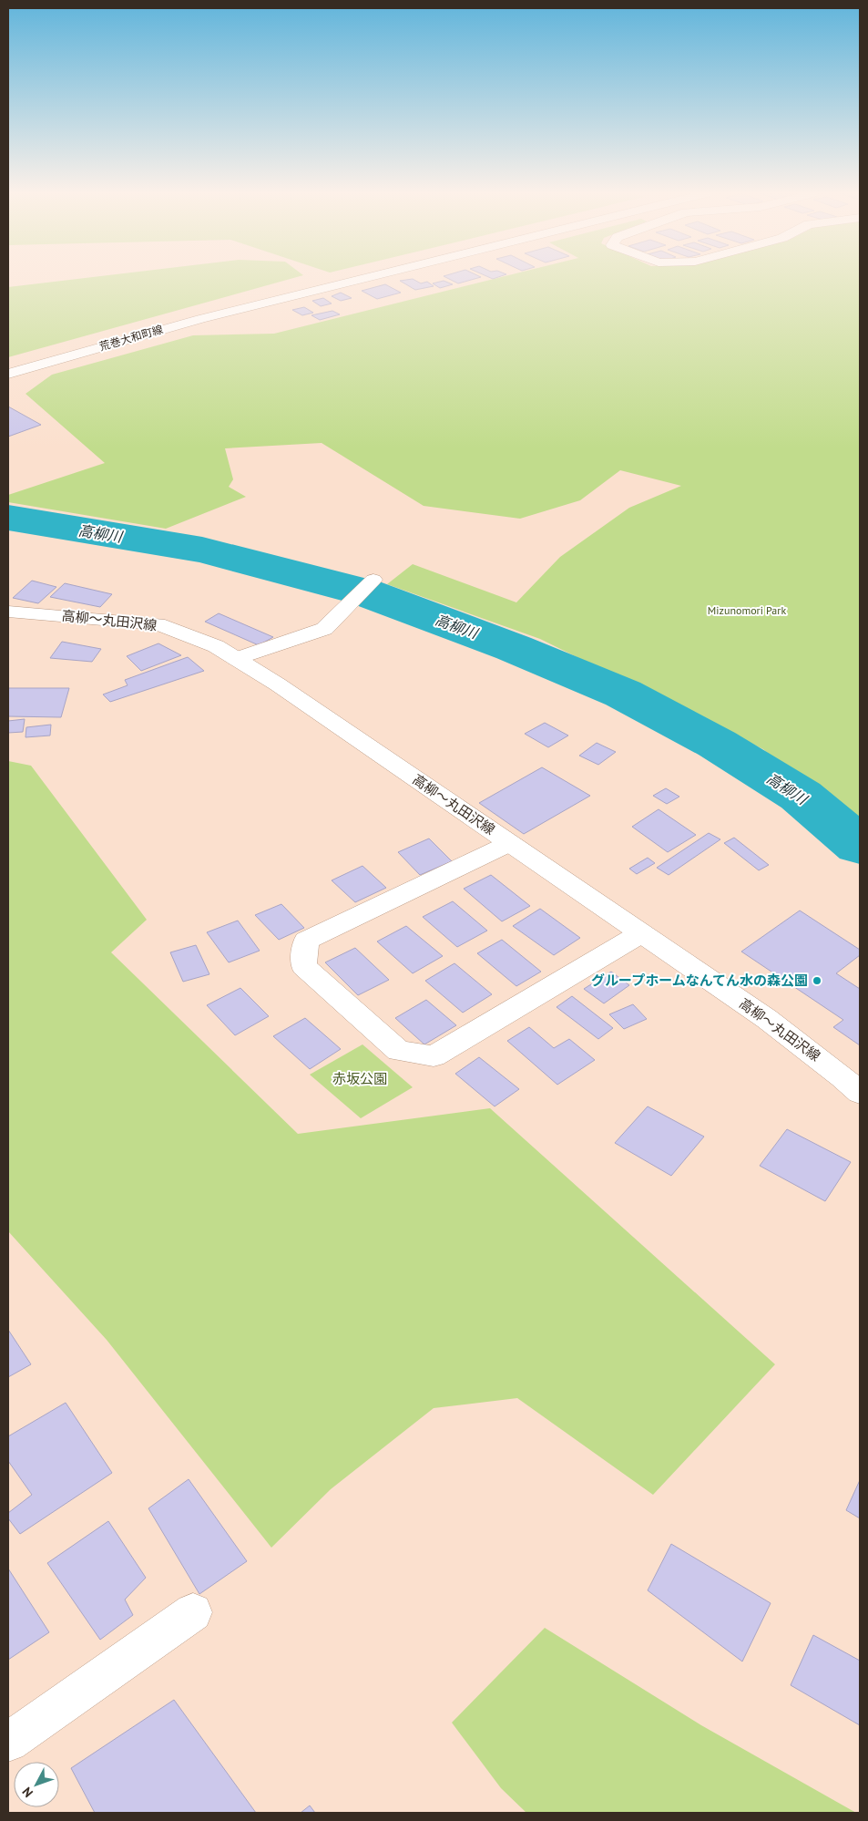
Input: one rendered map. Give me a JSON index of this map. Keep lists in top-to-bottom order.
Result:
{
  "streets": {
    "street": ["荒巻大和町線", "高柳～丸田沢線"]
  },
  "water": ["高柳川"],
  "parks": ["Mizunomori Park", "赤坂公園"],
  "places": ["グループホームなんてん水の森公園"],
  "north": "bottom left"
}
